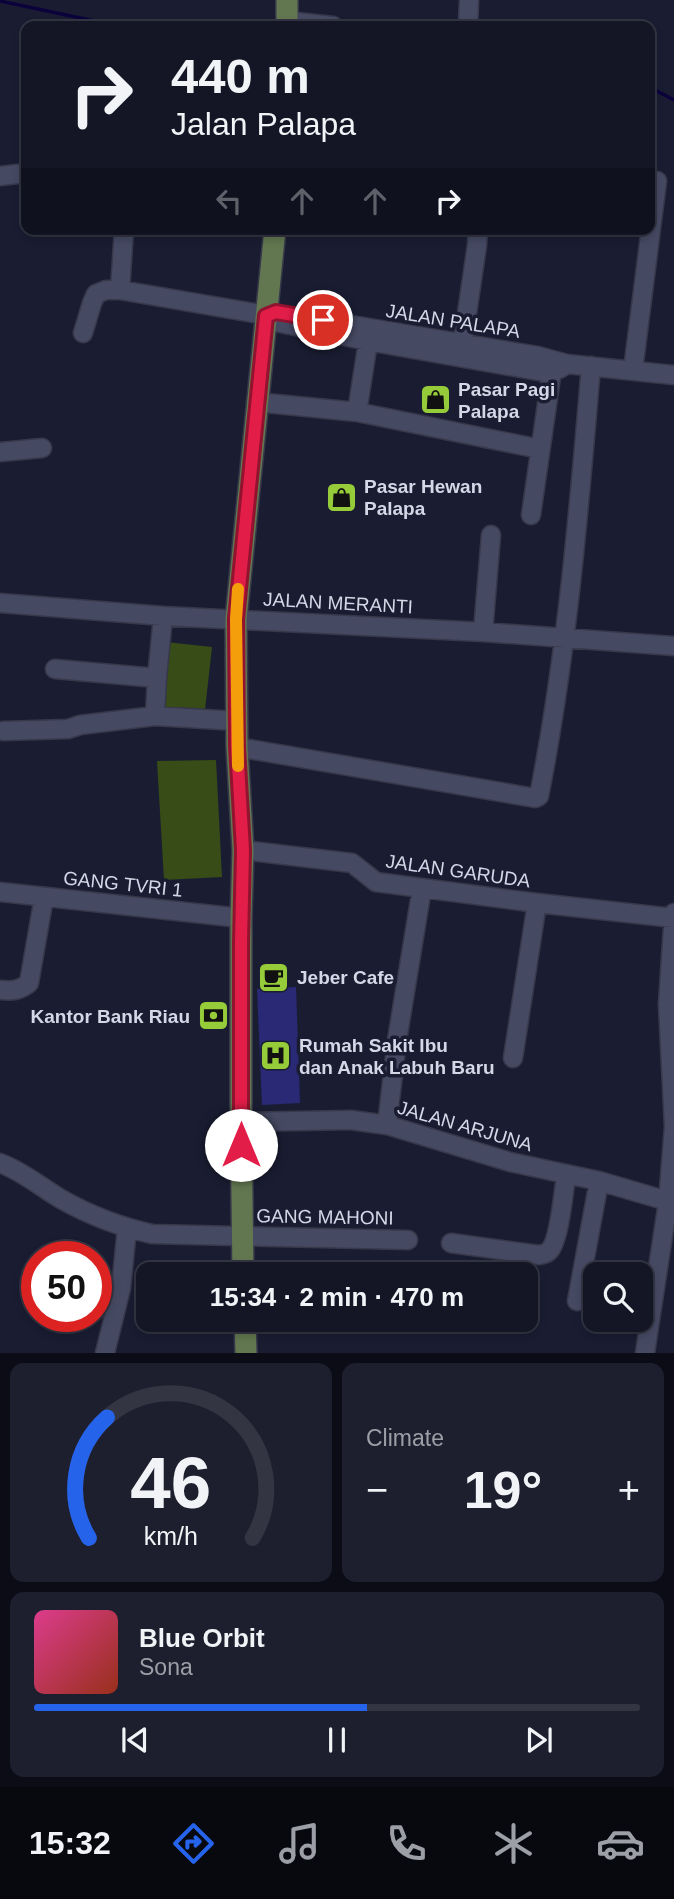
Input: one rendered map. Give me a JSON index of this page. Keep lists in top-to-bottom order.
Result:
{
  "streets": {
    "street": [
      "JALAN PALAPA",
      "JALAN MERANTI",
      "JALAN GARUDA",
      "GANG TVRI 1",
      "JALAN ARJUNA",
      "GANG MAHONI"
    ]
  },
  "crossings": [
    ["JALAN GARUDA", "JALAN ARJUNA"]
  ],
  "places": {
    "shop": ["Pasar Pagi Palapa", "Pasar Hewan Palapa"],
    "cafe": ["Jeber Cafe"],
    "bank": ["Kantor Bank Riau"],
    "hospital": ["Rumah Sakit Ibu dan Anak Labuh Baru"]
  },
  "page": {
    "turn": ["440 m", "Jalan Palapa"],
    "limit": "50",
    "trip": "15:34 · 2 min · 470 m",
    "tile": "Climate",
    "heat": ["−", "19°", "+"],
    "song": ["Blue Orbit", "Sona"],
    "tabs": "15:32",
    "gauge": ["46", "km/h"]
  }
}
